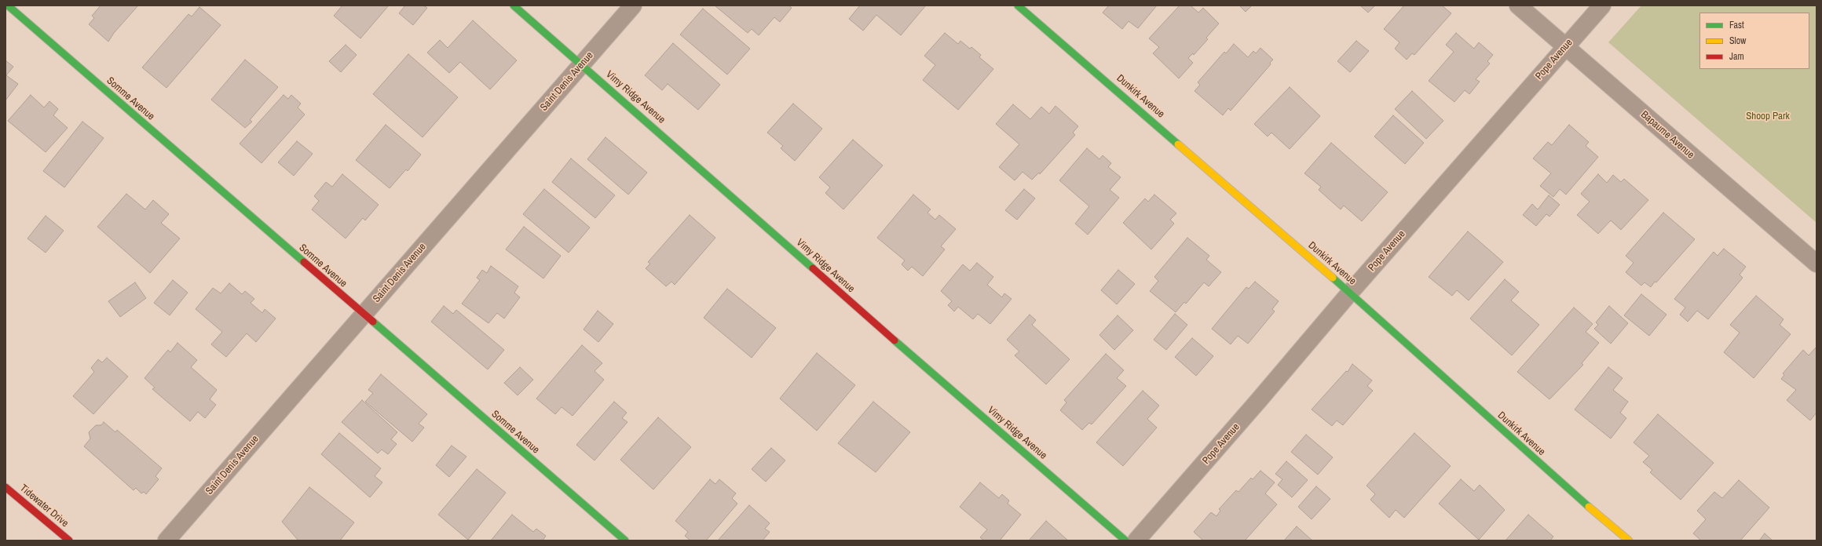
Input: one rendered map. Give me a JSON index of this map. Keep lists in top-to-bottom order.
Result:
{
  "streets": {
    "main road": [
      "Dunkirk Avenue",
      "Vimy Ridge Avenue",
      "Somme Avenue",
      "Tidewater Drive"
    ],
    "street": ["Pope Avenue", "Saint Denis Avenue", "Bapaume Avenue"]
  },
  "crossings": [
    ["Pope Avenue", "Dunkirk Avenue"],
    ["Pope Avenue", "Bapaume Avenue"],
    ["Saint Denis Avenue", "Vimy Ridge Avenue"],
    ["Saint Denis Avenue", "Somme Avenue"]
  ],
  "parks": ["Shoop Park"],
  "legend": ["Fast", "Slow", "Jam"]
}
